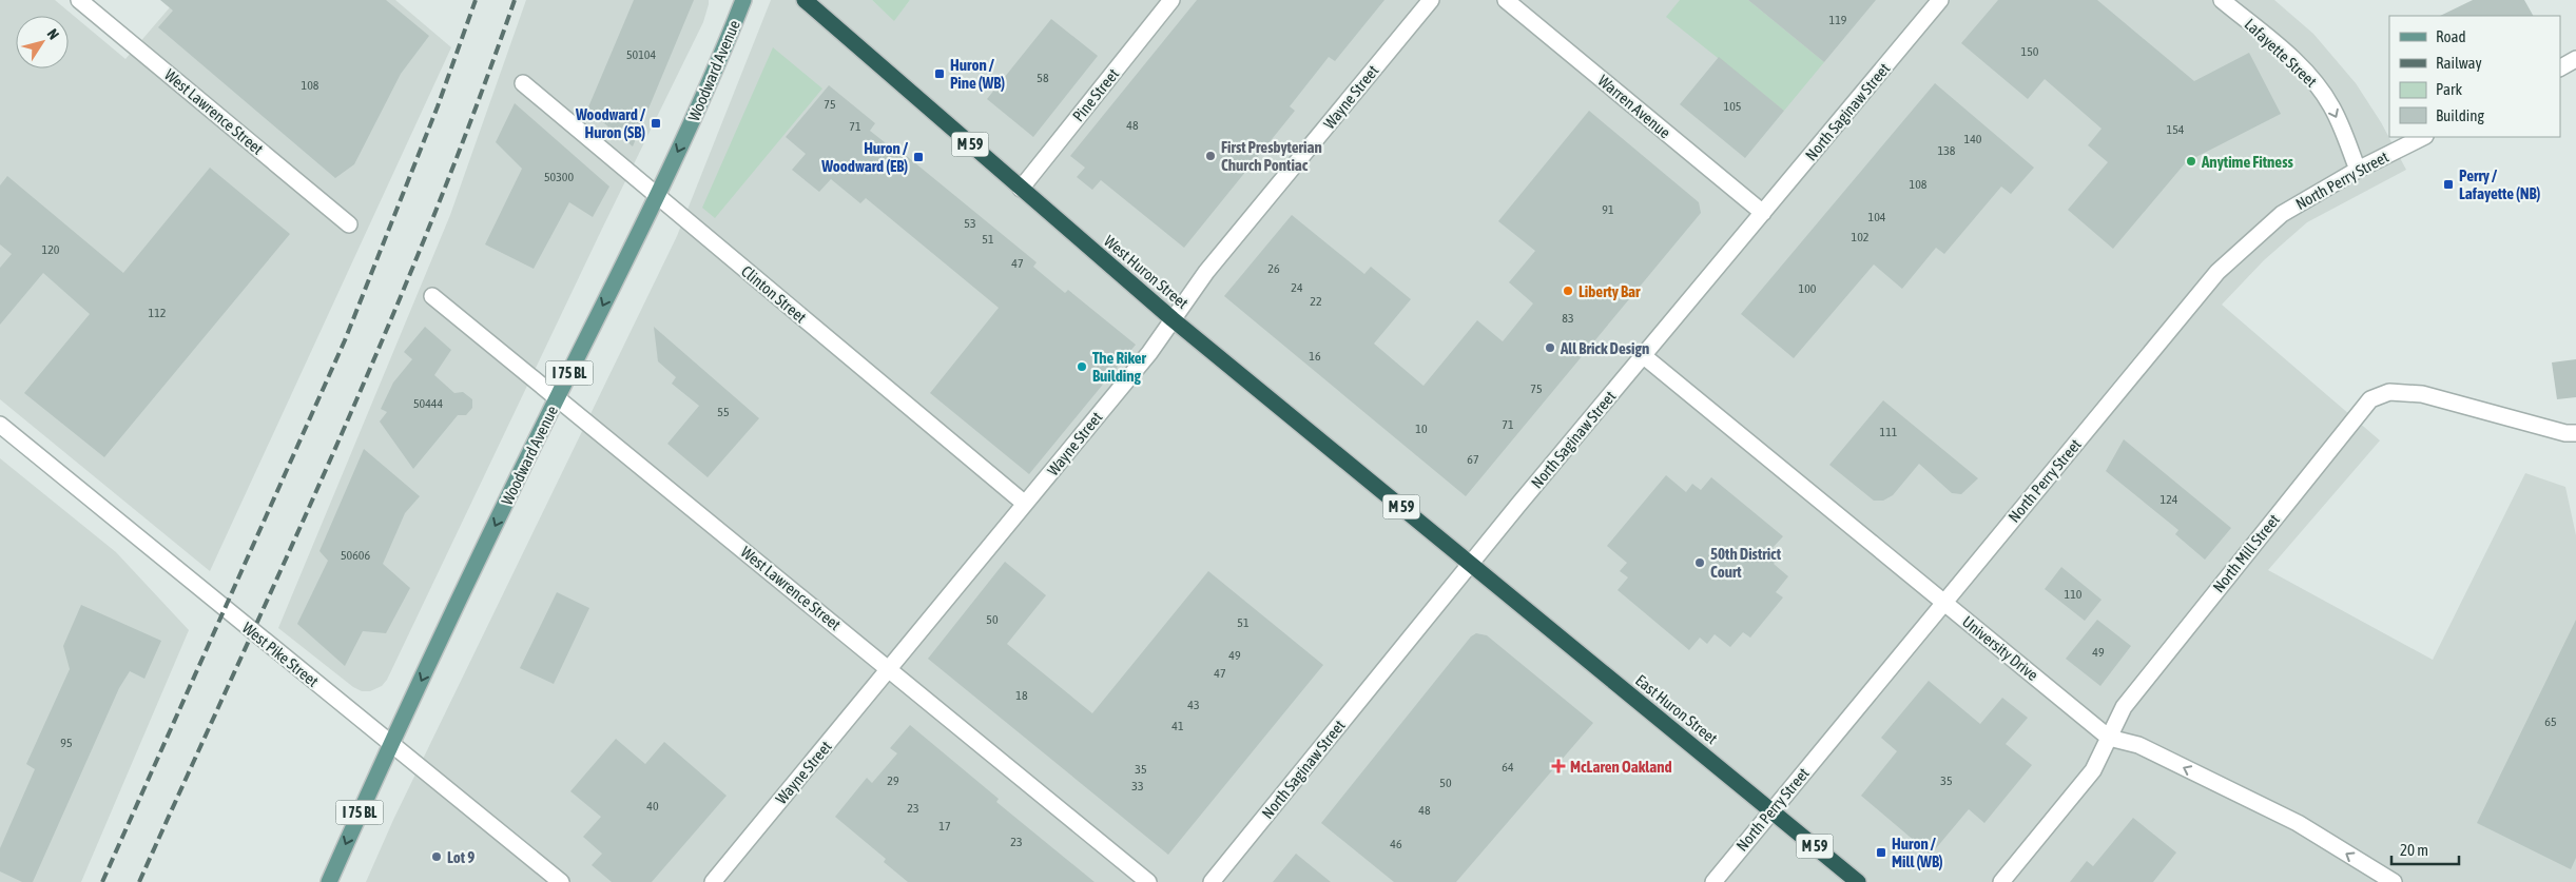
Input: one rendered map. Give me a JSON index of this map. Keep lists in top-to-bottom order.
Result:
{
  "streets": {
    "highway": ["M 59", "West Huron Street", "East Huron Street"],
    "main road": ["Woodward Avenue", "I 75 BL"],
    "street": [
      "Lafayette Street",
      "Pine Street",
      "Wayne Street",
      "Warren Avenue",
      "West Lawrence Street",
      "North Saginaw Street",
      "North Perry Street",
      "Clinton Street",
      "North Mill Street",
      "University Drive",
      "West Pike Street"
    ]
  },
  "crossings": [
    ["Lafayette Street", "North Perry Street"],
    ["Woodward Avenue", "West Lawrence Street"],
    ["Woodward Avenue", "Clinton Street"],
    ["Woodward Avenue", "West Pike Street"],
    ["Pine Street", "West Huron Street"],
    ["Wayne Street", "West Lawrence Street"],
    ["Wayne Street", "West Huron Street"],
    ["Wayne Street", "Clinton Street"],
    ["Warren Avenue", "North Saginaw Street"],
    ["North Saginaw Street", "West Huron Street"],
    ["North Saginaw Street", "University Drive"],
    ["North Saginaw Street", "East Huron Street"],
    ["North Perry Street", "University Drive"],
    ["North Perry Street", "East Huron Street"],
    ["West Huron Street", "East Huron Street"],
    ["North Mill Street", "University Drive"]
  ],
  "one_way": ["Lafayette Street", "Woodward Avenue"],
  "places": {
    "transit": [
      "Huron / Pine (WB)",
      "Woodward / Huron (SB)",
      "Huron / Woodward (EB)",
      "Perry / Lafayette (NB)",
      "Huron / Mill (WB)"
    ],
    "other": [
      "First Presbyterian Church Pontiac",
      "Anytime Fitness",
      "Liberty Bar",
      "All Brick Design",
      "The Riker Building",
      "50th District Court",
      "Lot 9"
    ],
    "health": ["McLaren Oakland"]
  },
  "house_numbers": [
    "119",
    "150",
    "50104",
    "58",
    "108",
    "75",
    "105",
    "48",
    "71",
    "154",
    "140",
    "138",
    "50300",
    "108",
    "91",
    "104",
    "53",
    "102",
    "51",
    "120",
    "47",
    "26",
    "24",
    "100",
    "22",
    "112",
    "83",
    "16",
    "75",
    "50444",
    "55",
    "71",
    "10",
    "111",
    "67",
    "124",
    "50606",
    "110",
    "50",
    "51",
    "49",
    "49",
    "47",
    "18",
    "43",
    "65",
    "41",
    "95",
    "64",
    "35",
    "29",
    "35",
    "50",
    "33",
    "40",
    "23",
    "48",
    "17",
    "23",
    "46"
  ],
  "legend": [
    "Road",
    "Railway",
    "Park",
    "Building"
  ],
  "scale_bar": "20 m",
  "north": "top right"
}
